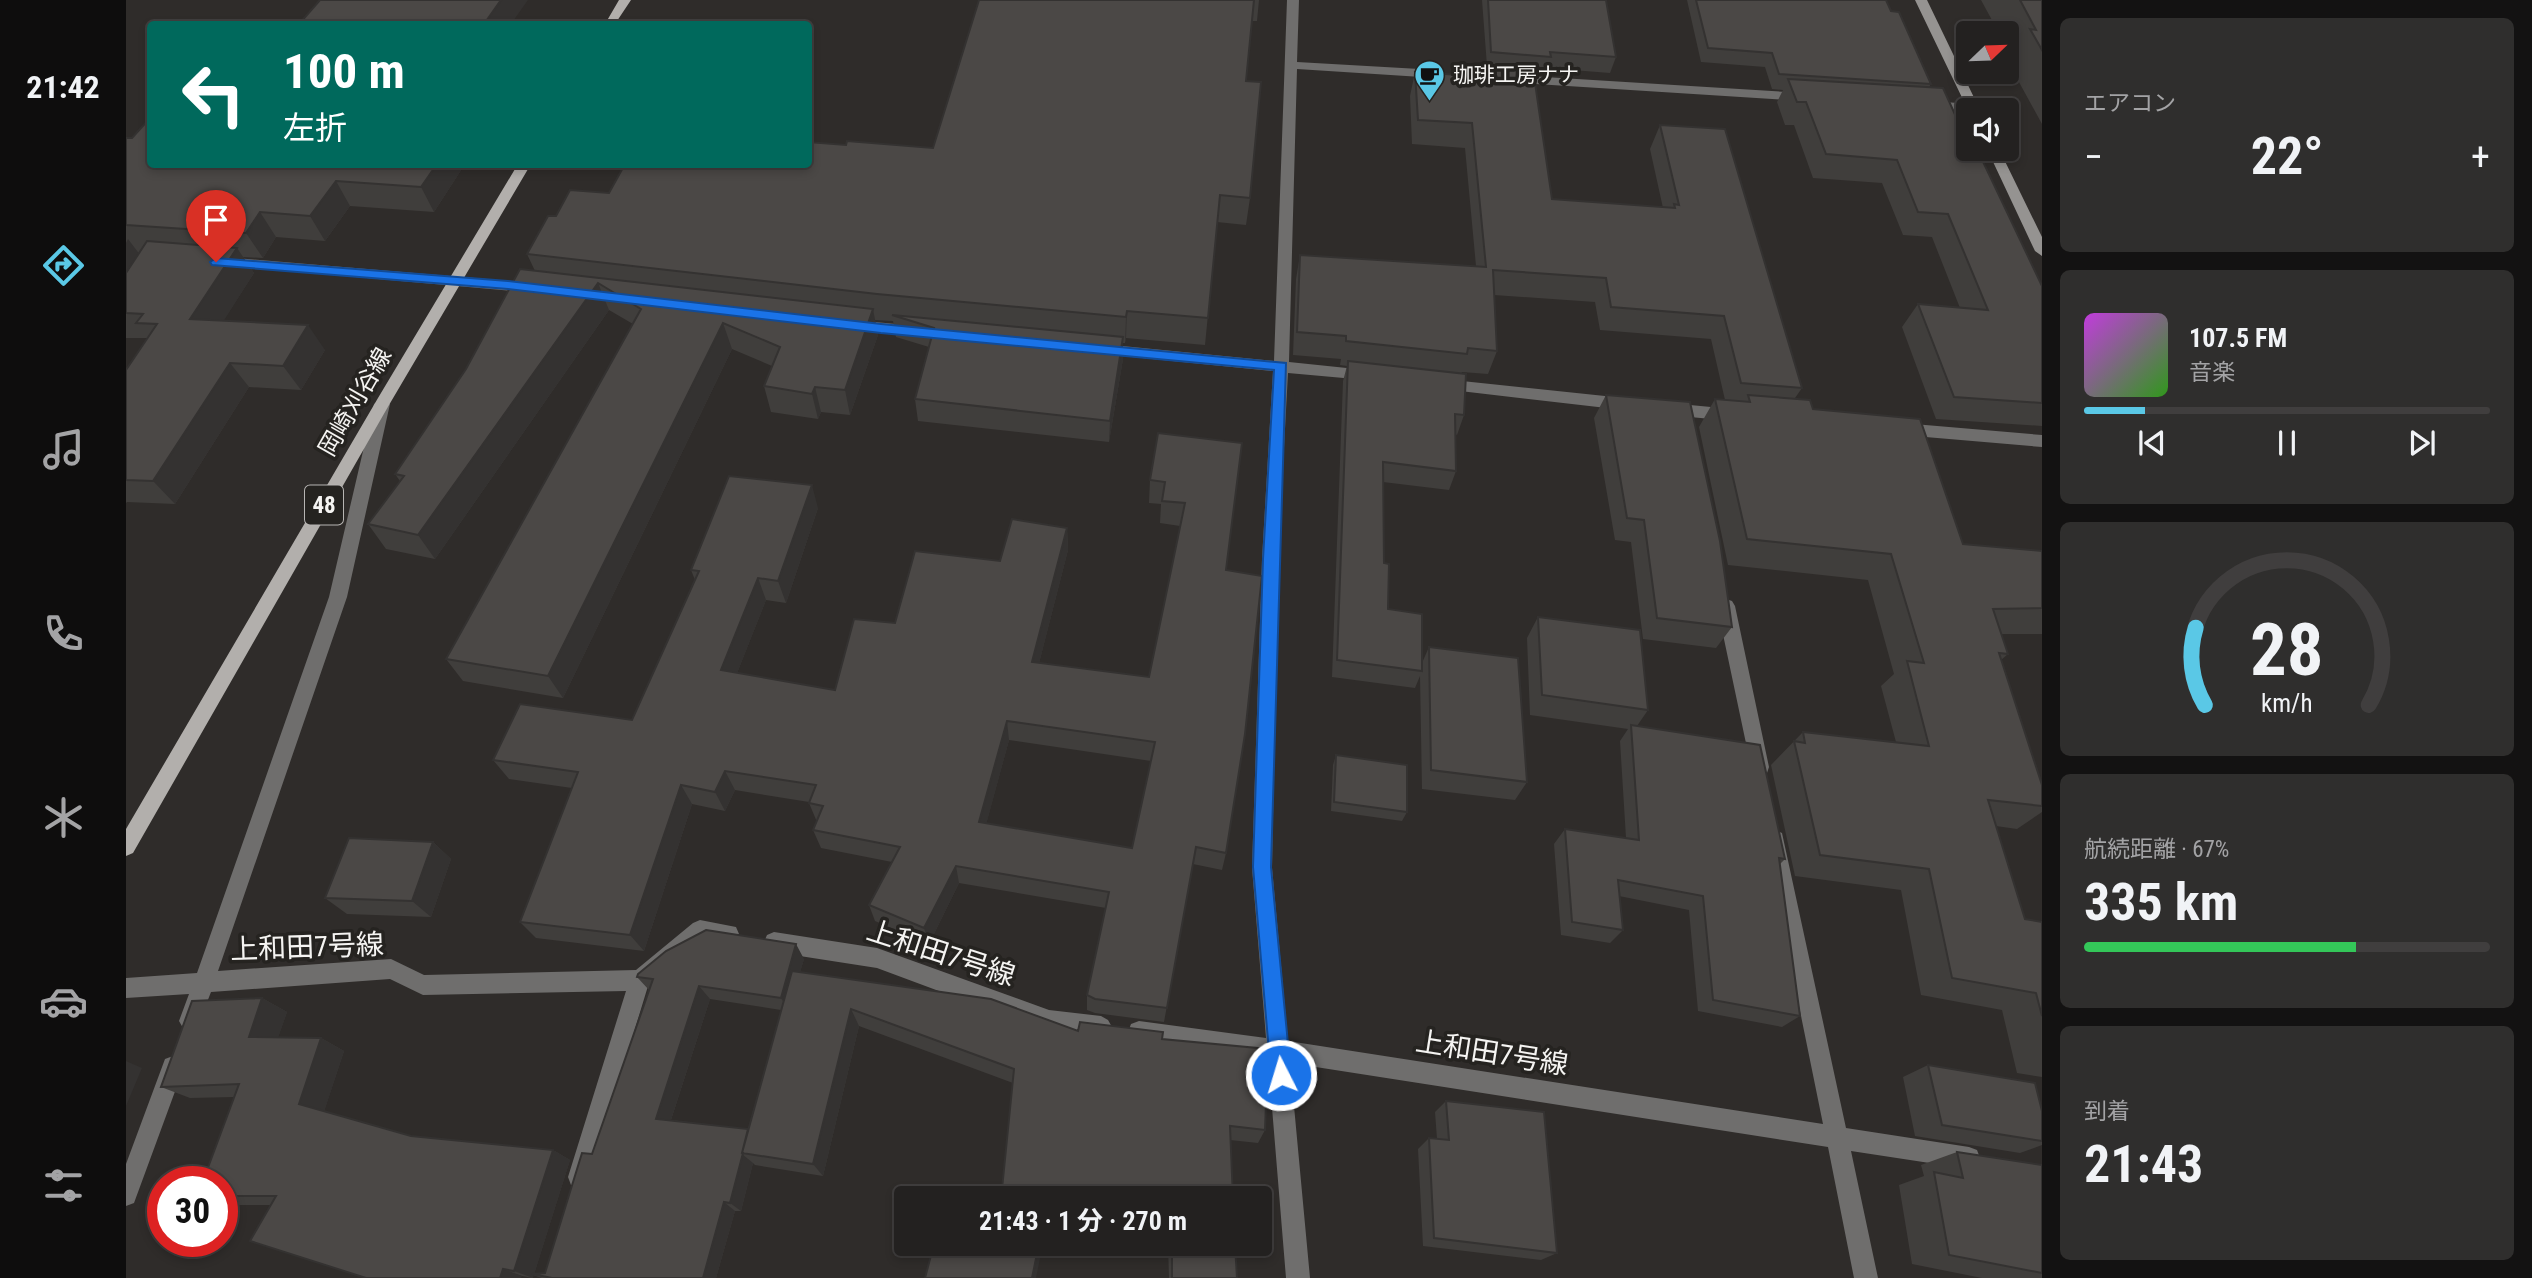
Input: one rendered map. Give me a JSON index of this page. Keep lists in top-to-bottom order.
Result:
{
  "streets": {
    "main road": ["岡崎刈谷線", "48"],
    "street": ["上和田7号線"]
  },
  "places": {
    "cafe": ["珈琲工房ナナ"]
  },
  "north": "top right",
  "page": {
    "tabs": "21:42",
    "tile": [
      "エアコン",
      ["航続距離 · 67%", "335 km"],
      ["到着", "21:43"]
    ],
    "turn": ["100 m", "左折"],
    "heat": ["−", "22°", "+"],
    "song": ["107.5 FM", "音楽"],
    "limit": "30",
    "trip": "21:43 · 1 分 · 270 m",
    "gauge": ["28", "km/h"]
  }
}
